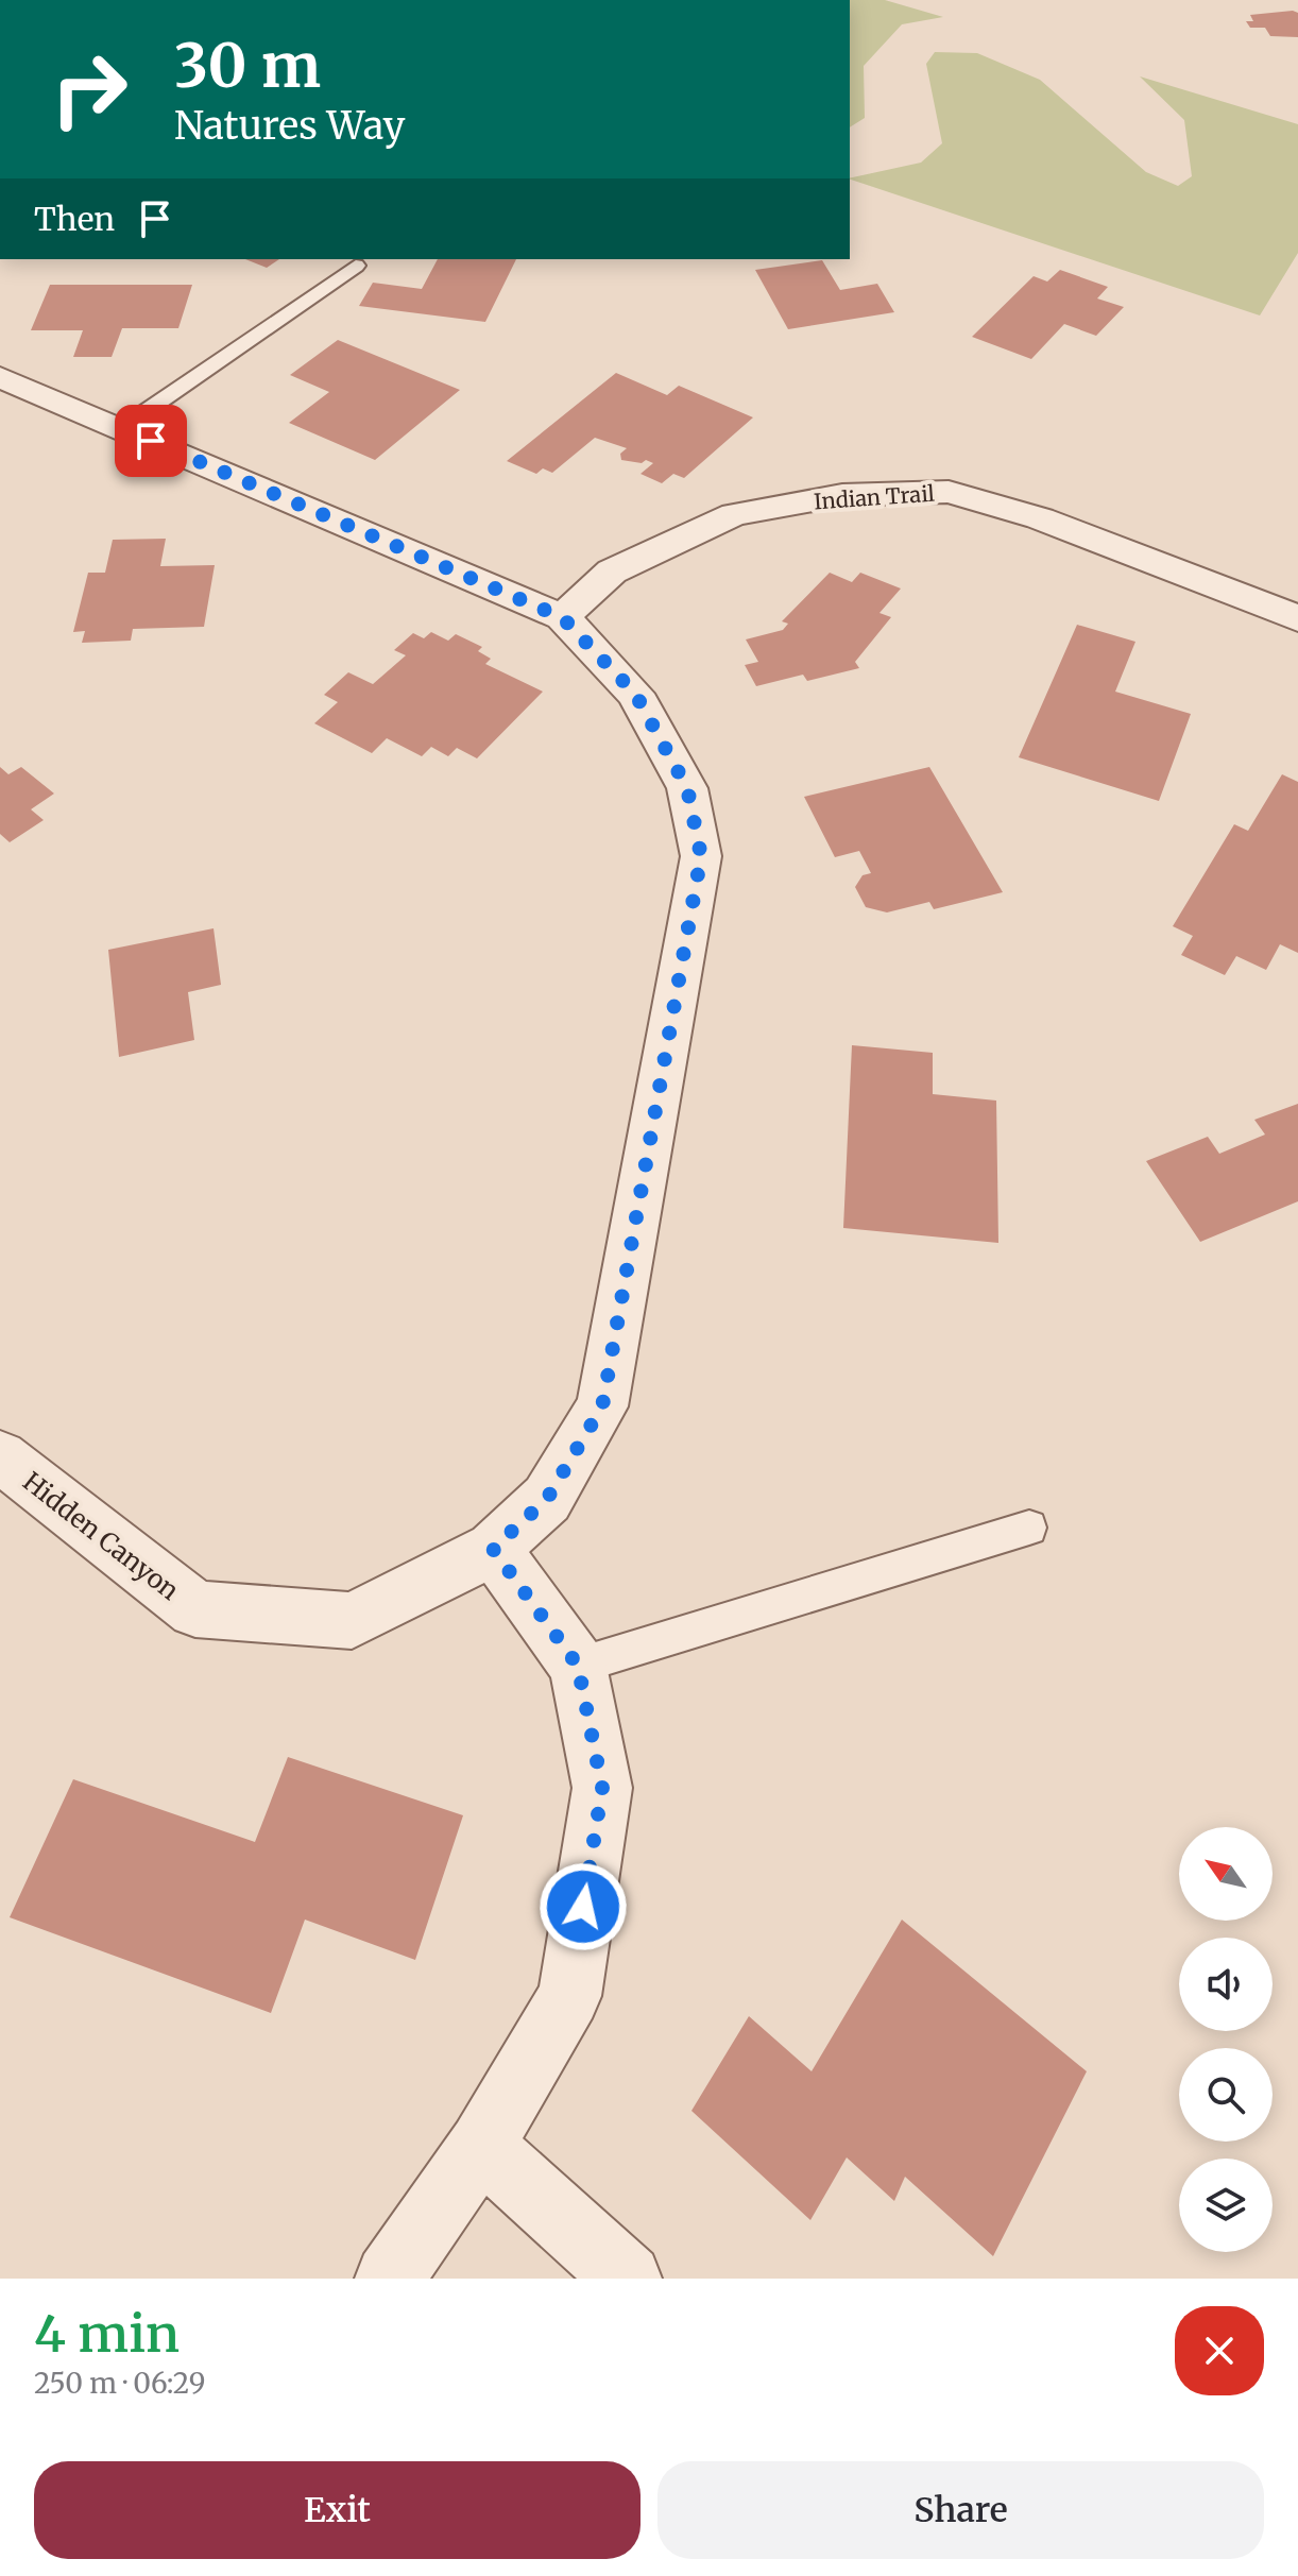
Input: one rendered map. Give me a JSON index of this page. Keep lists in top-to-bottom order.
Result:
{
  "streets": {
    "street": ["Indian Trail", "Hidden Canyon"]
  },
  "crossings": [
    ["Indian Trail", "Hidden Canyon"]
  ],
  "north": "top left",
  "page": {
    "turn": ["30 m", "Natures Way"],
    "then": "Then",
    "heading": ["4 min", "250 m · 06:29"],
    "buttons": ["Exit", "Share"]
  }
}
